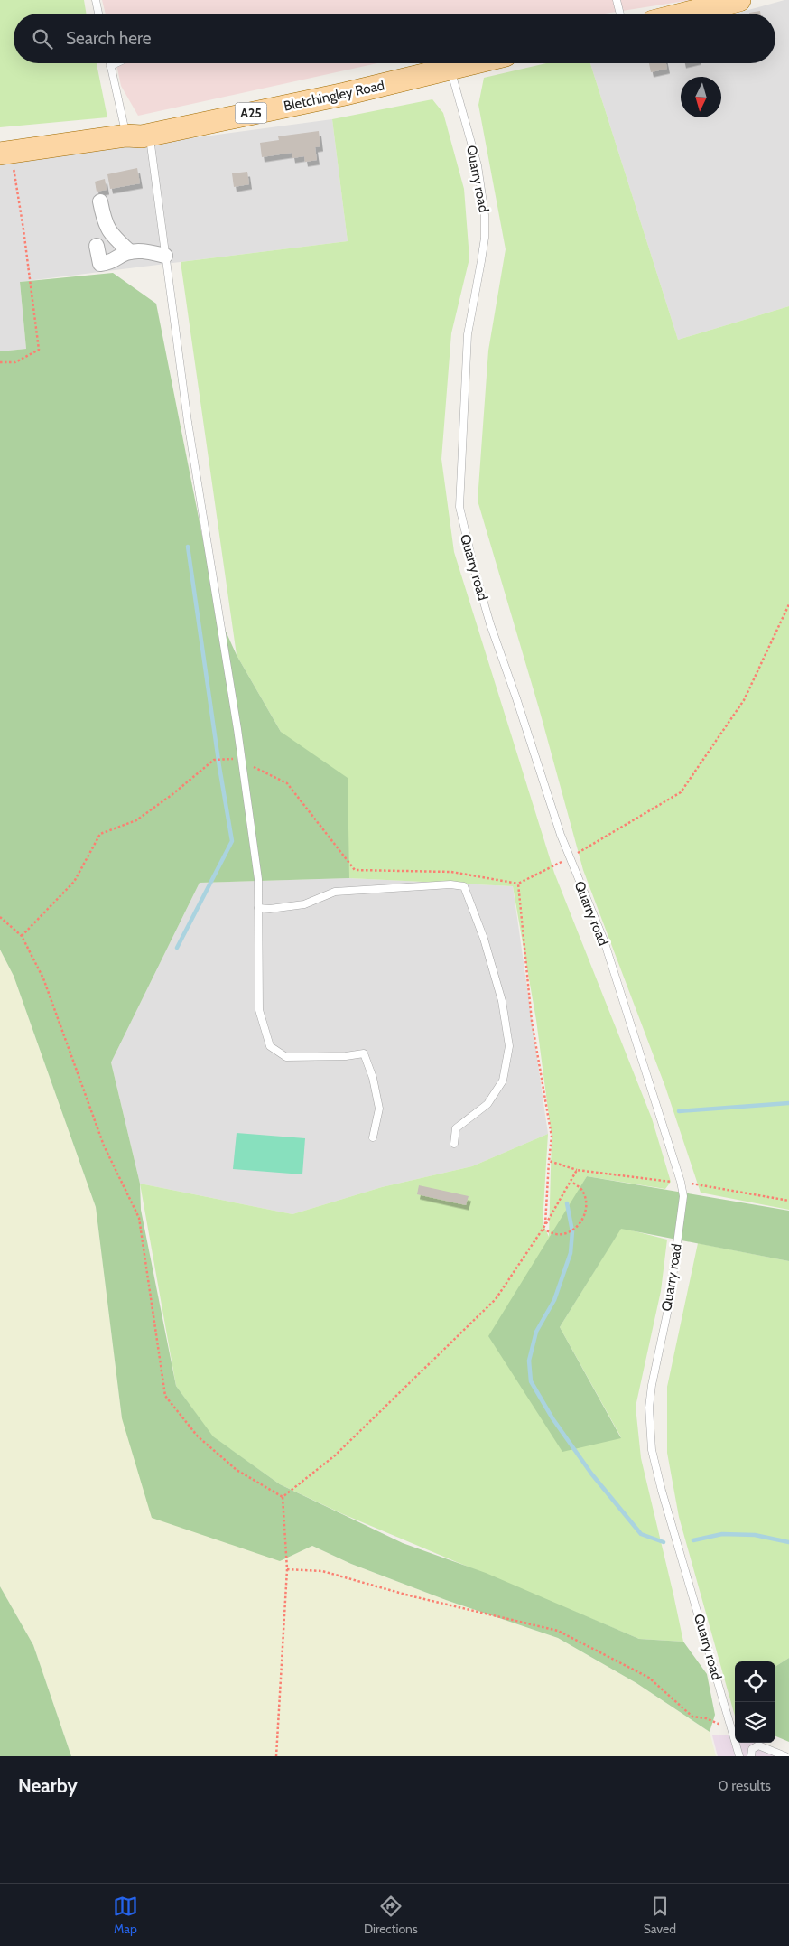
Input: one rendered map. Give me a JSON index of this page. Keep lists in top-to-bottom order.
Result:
{
  "streets": {
    "main road": ["Bletchingley Road", "A25"],
    "lane": ["Quarry road"]
  },
  "crossings": [
    ["Bletchingley Road", "Quarry road"]
  ],
  "north": "bottom",
  "page": {
    "search": "Search here",
    "heading": ["Nearby", "0 results"],
    "nav": ["Map", "Directions", "Saved"]
  }
}
